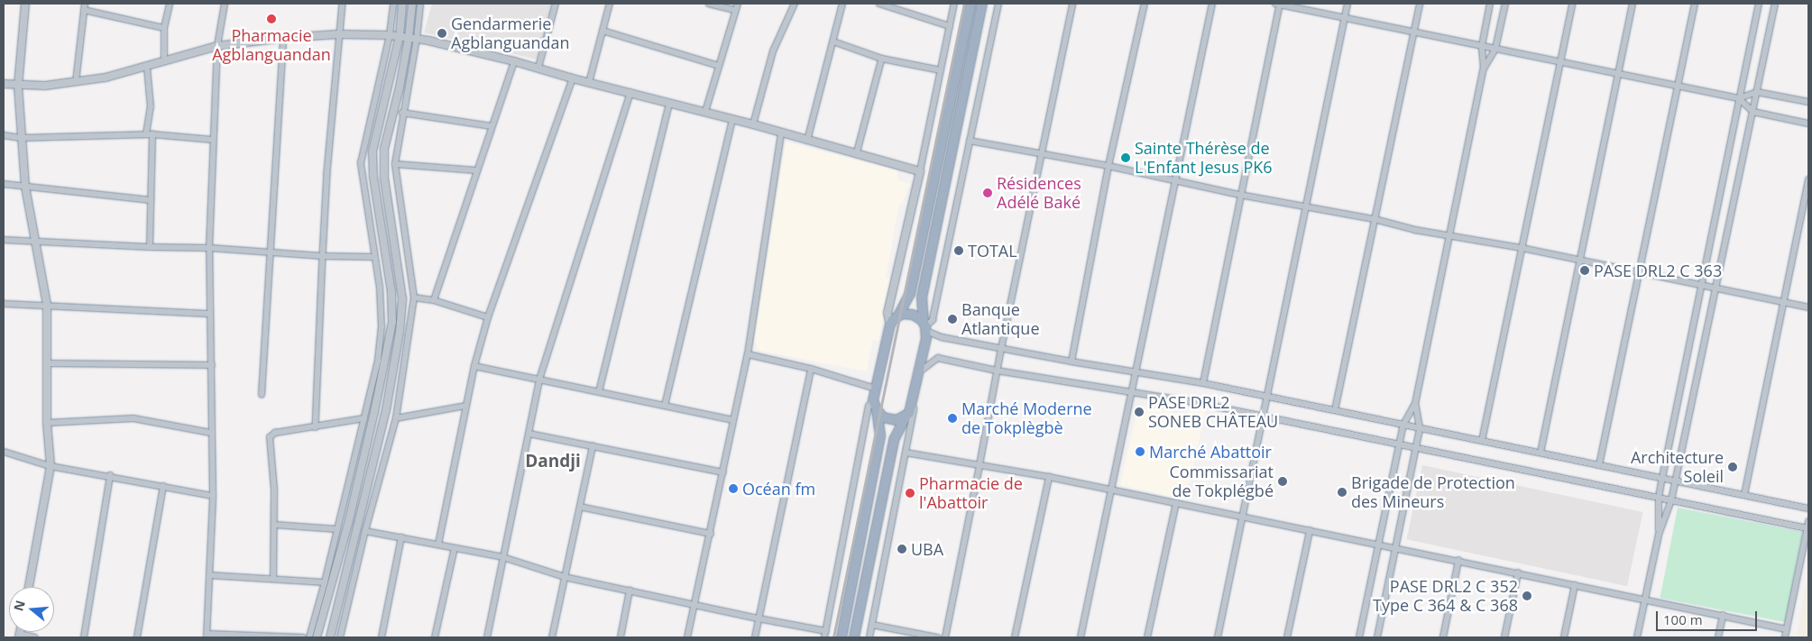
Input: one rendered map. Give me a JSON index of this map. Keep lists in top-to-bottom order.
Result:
{
  "districts": ["Dandji"],
  "places": [
    "Pharmacie Agblanguandan",
    "Gendarmerie Agblanguandan",
    "Sainte Thérèse de L'Enfant Jesus PK6",
    "Résidences Adélé Baké",
    "TOTAL",
    "PASE DRL2 C 363",
    "Banque Atlantique",
    "PASE DRL2 SONEB CHÂTEAU",
    "Marché Moderne de Tokplègbè",
    "Marché Abattoir",
    "Architecture Soleil",
    "Commissariat de Tokplégbé",
    "Océan fm",
    "Brigade de Protection des Mineurs",
    "Pharmacie de l'Abattoir",
    "UBA",
    "PASE DRL2 C 352 Type C 364 & C 368"
  ],
  "scale_bar": "100 m",
  "north": "left"
}
